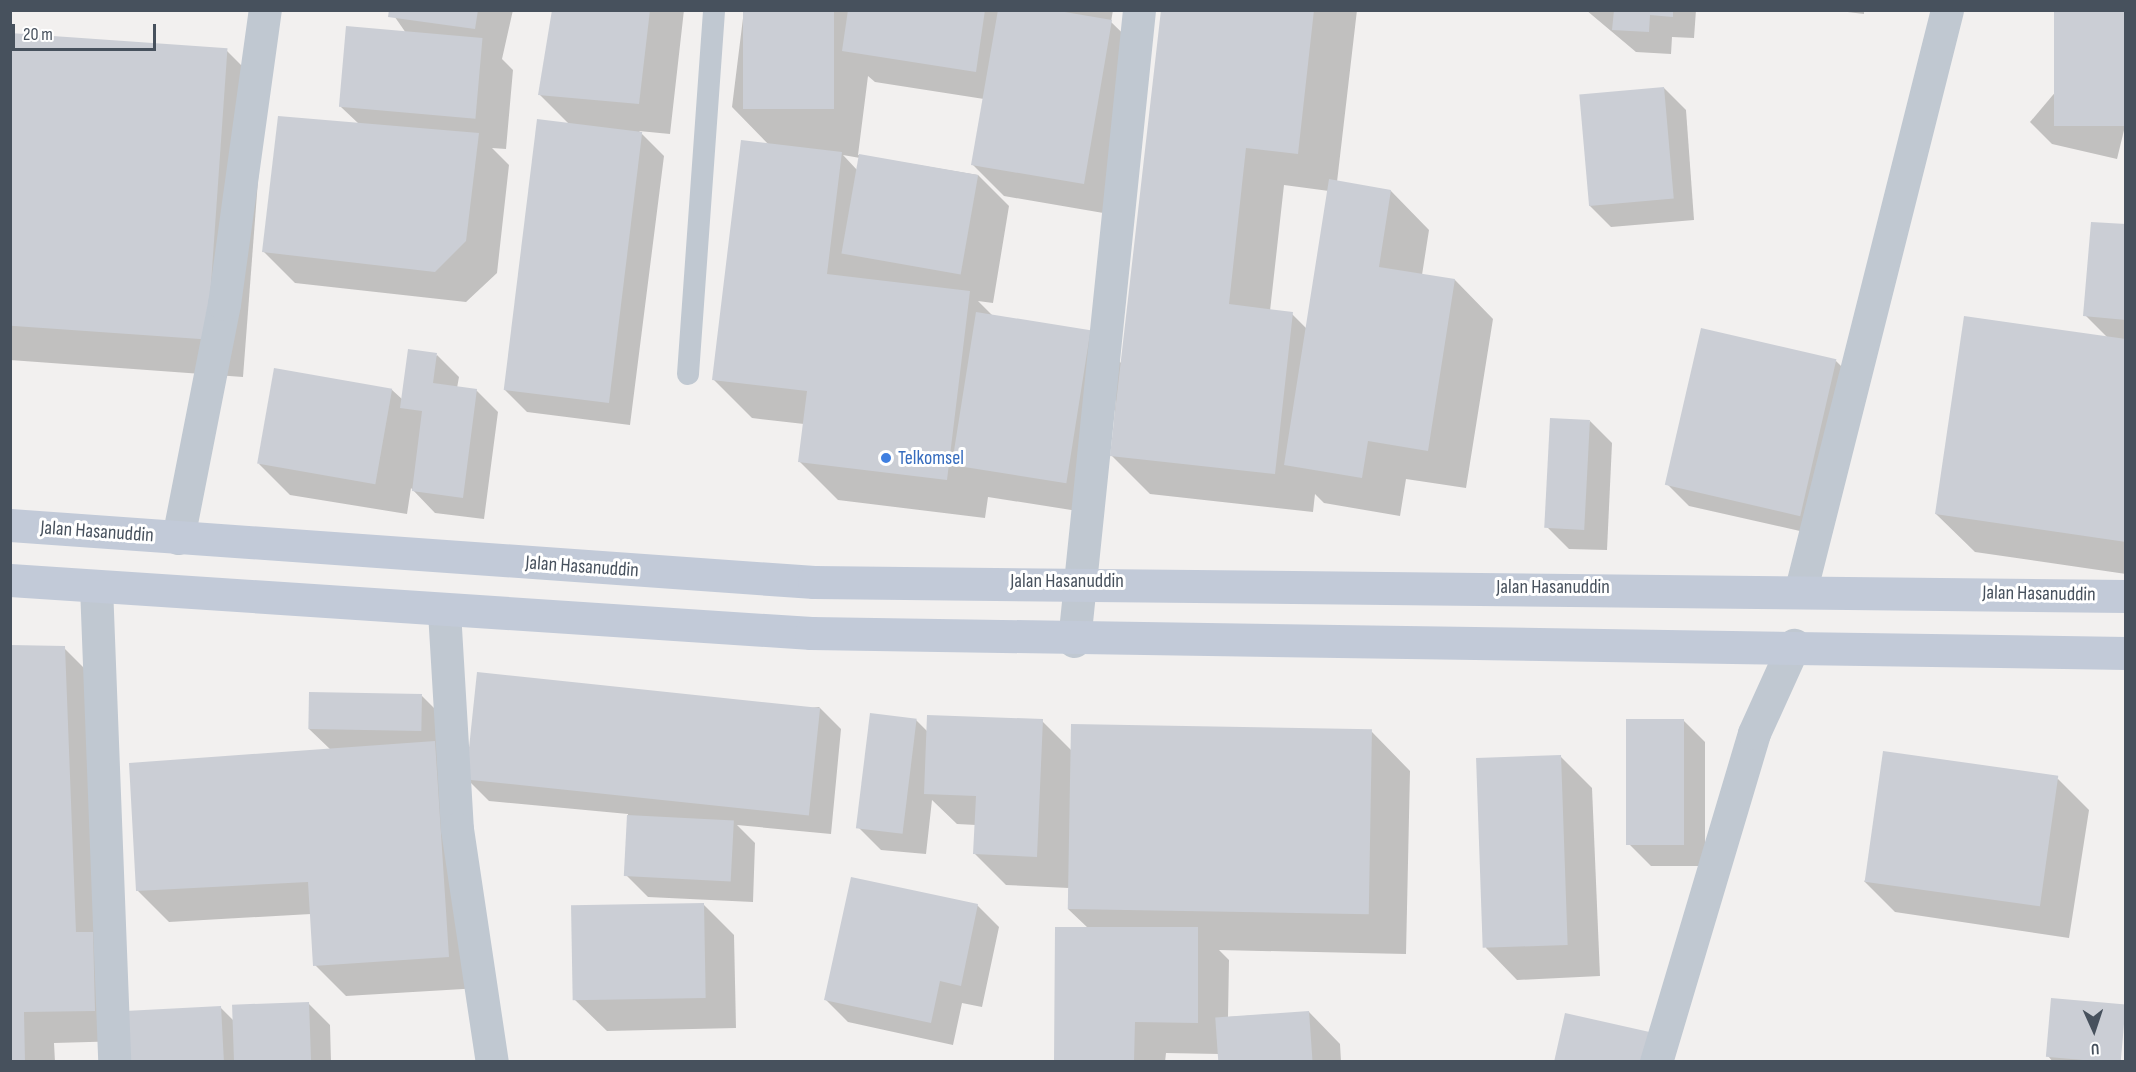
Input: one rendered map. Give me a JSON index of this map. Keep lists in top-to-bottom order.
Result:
{
  "streets": {
    "street": ["Jalan Hasanuddin"]
  },
  "places": ["Telkomsel"],
  "scale_bar": "20 m",
  "north": "bottom"
}
